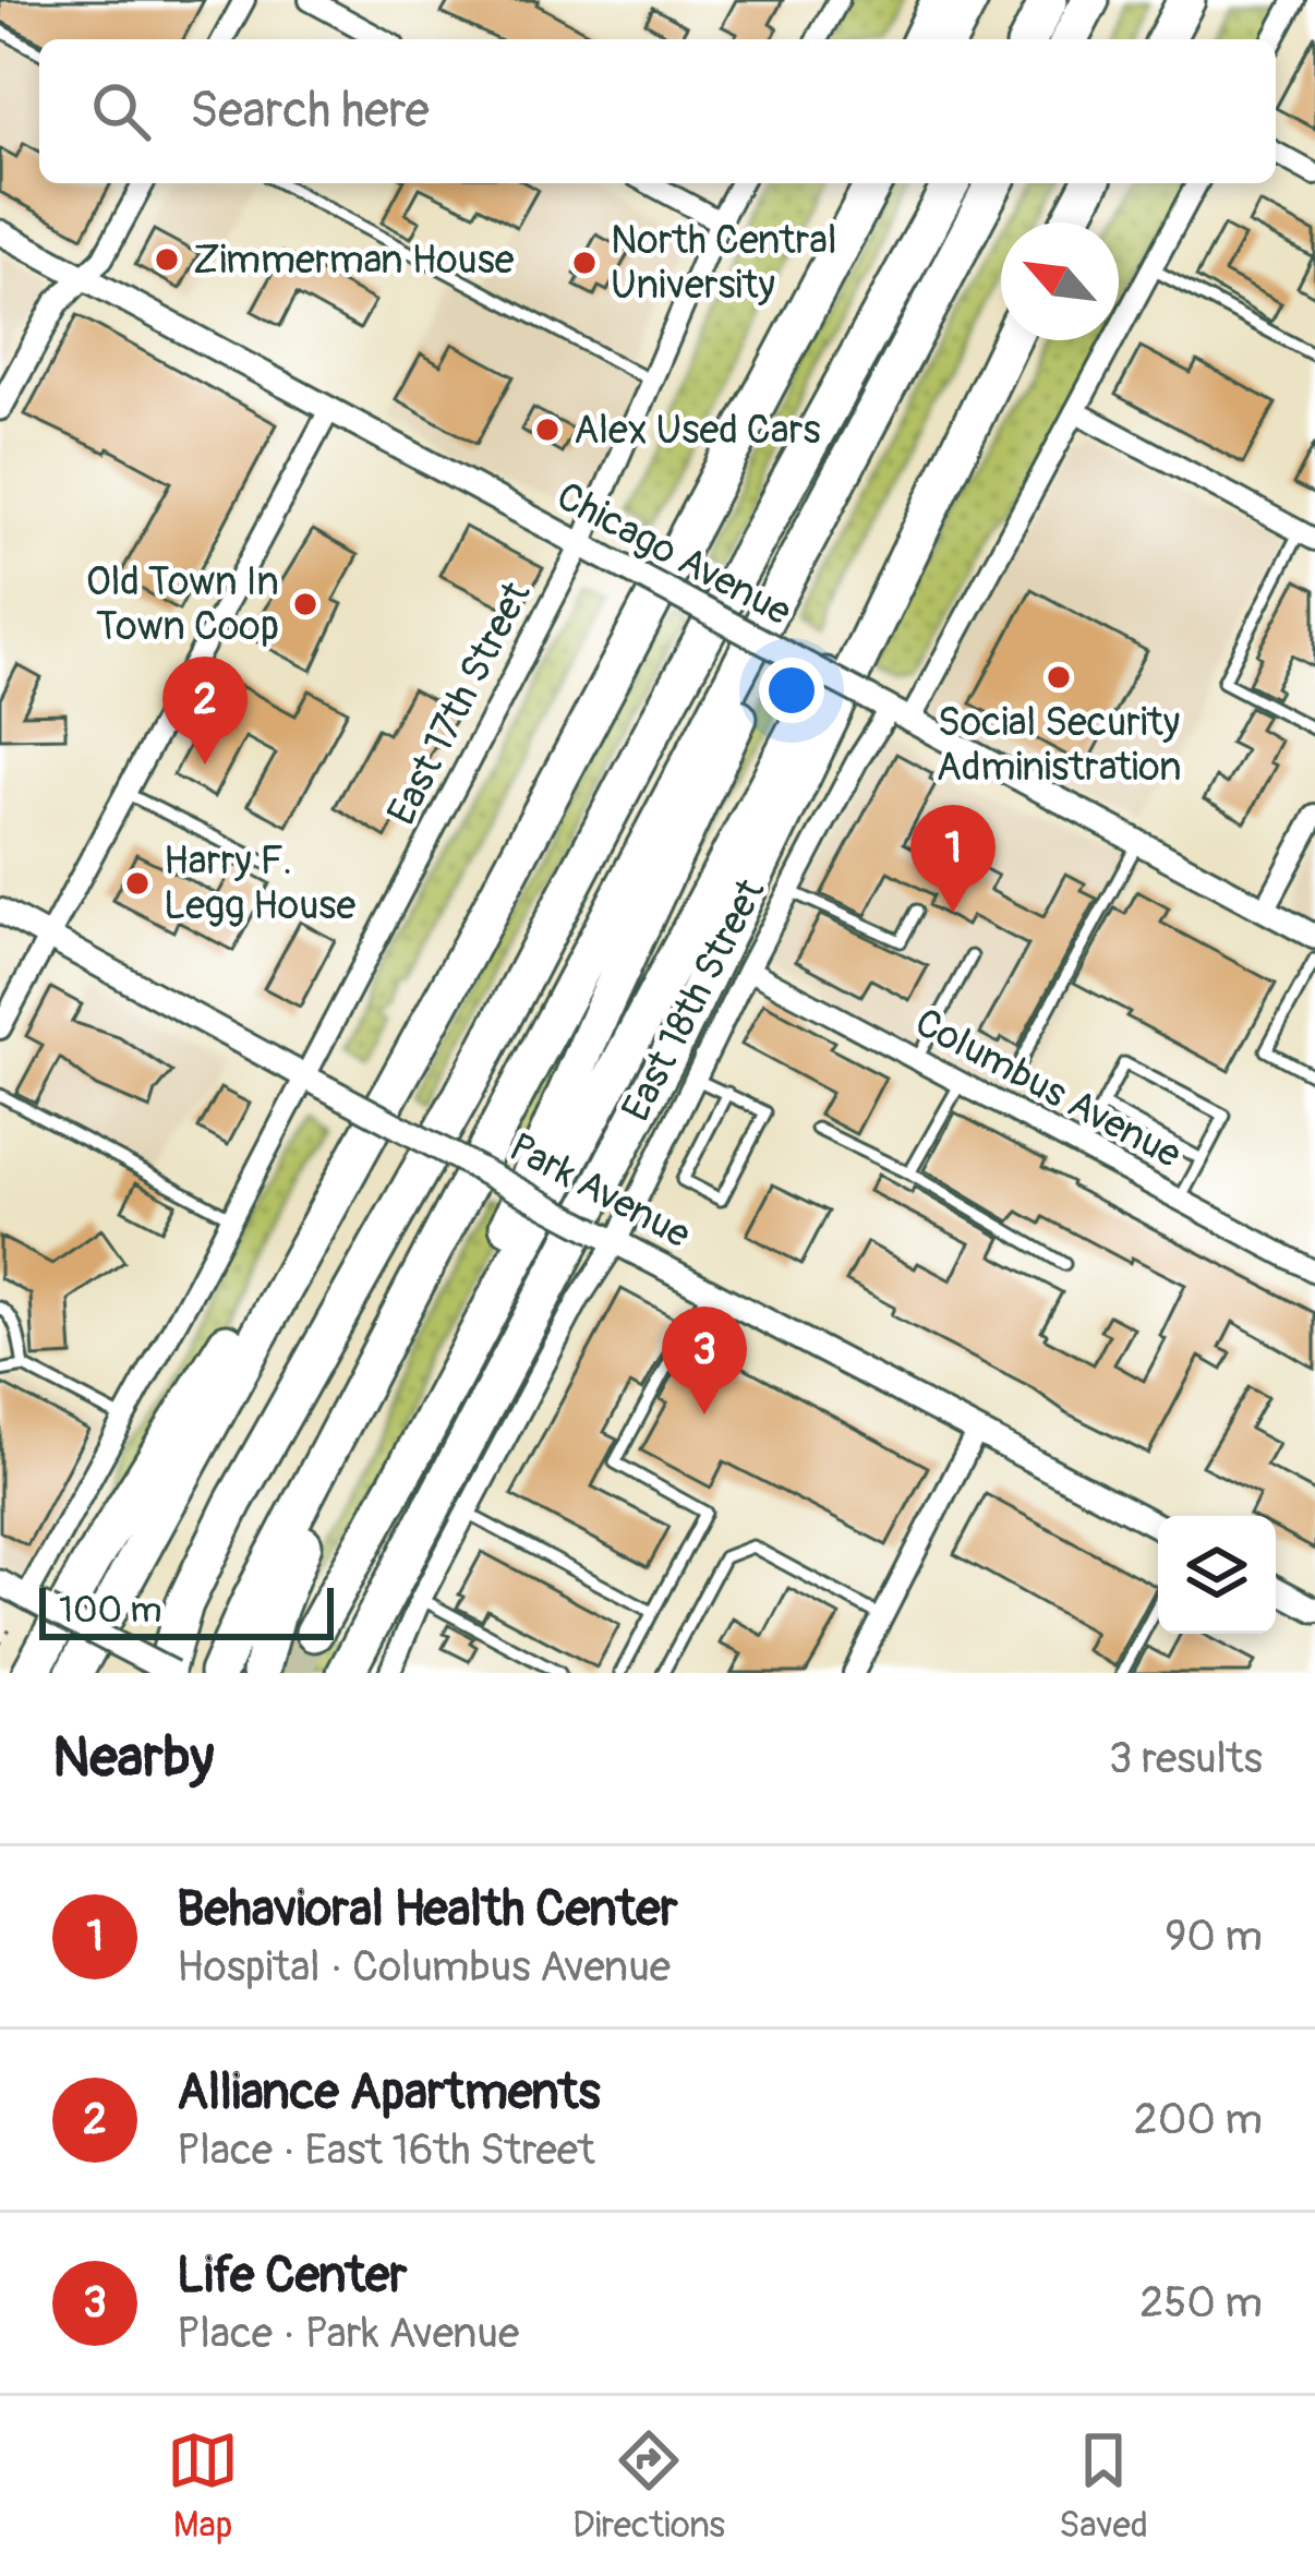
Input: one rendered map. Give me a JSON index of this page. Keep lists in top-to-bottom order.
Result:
{
  "streets": {
    "street": [
      "Chicago Avenue",
      "East 17th Street",
      "East 18th Street",
      "Columbus Avenue",
      "Park Avenue"
    ]
  },
  "crossings": [
    ["Chicago Avenue", "East 17th Street"],
    ["Chicago Avenue", "East 18th Street"],
    ["East 17th Street", "Park Avenue"],
    ["East 18th Street", "Columbus Avenue"],
    ["East 18th Street", "Park Avenue"]
  ],
  "places": [
    "Zimmerman House",
    "North Central University",
    "Alex Used Cars",
    "Old Town In Town Coop",
    "Social Security Administration",
    "Harry F. Legg House"
  ],
  "scale_bar": "100 m",
  "north": "top left",
  "page": {
    "search": "Search here",
    "pins": ["2", "1", "3"],
    "scale": "100 m",
    "heading": ["Nearby", "3 results"],
    "list": [
      {
        "mark": "1",
        "name": "Behavioral Health Center",
        "note": "Hospital · Columbus Avenue",
        "value": "90 m"
      },
      {
        "mark": "2",
        "name": "Alliance Apartments",
        "note": "Place · East 16th Street",
        "value": "200 m"
      },
      {
        "mark": "3",
        "name": "Life Center",
        "note": "Place · Park Avenue",
        "value": "250 m"
      }
    ],
    "nav": ["Map", "Directions", "Saved"]
  }
}
